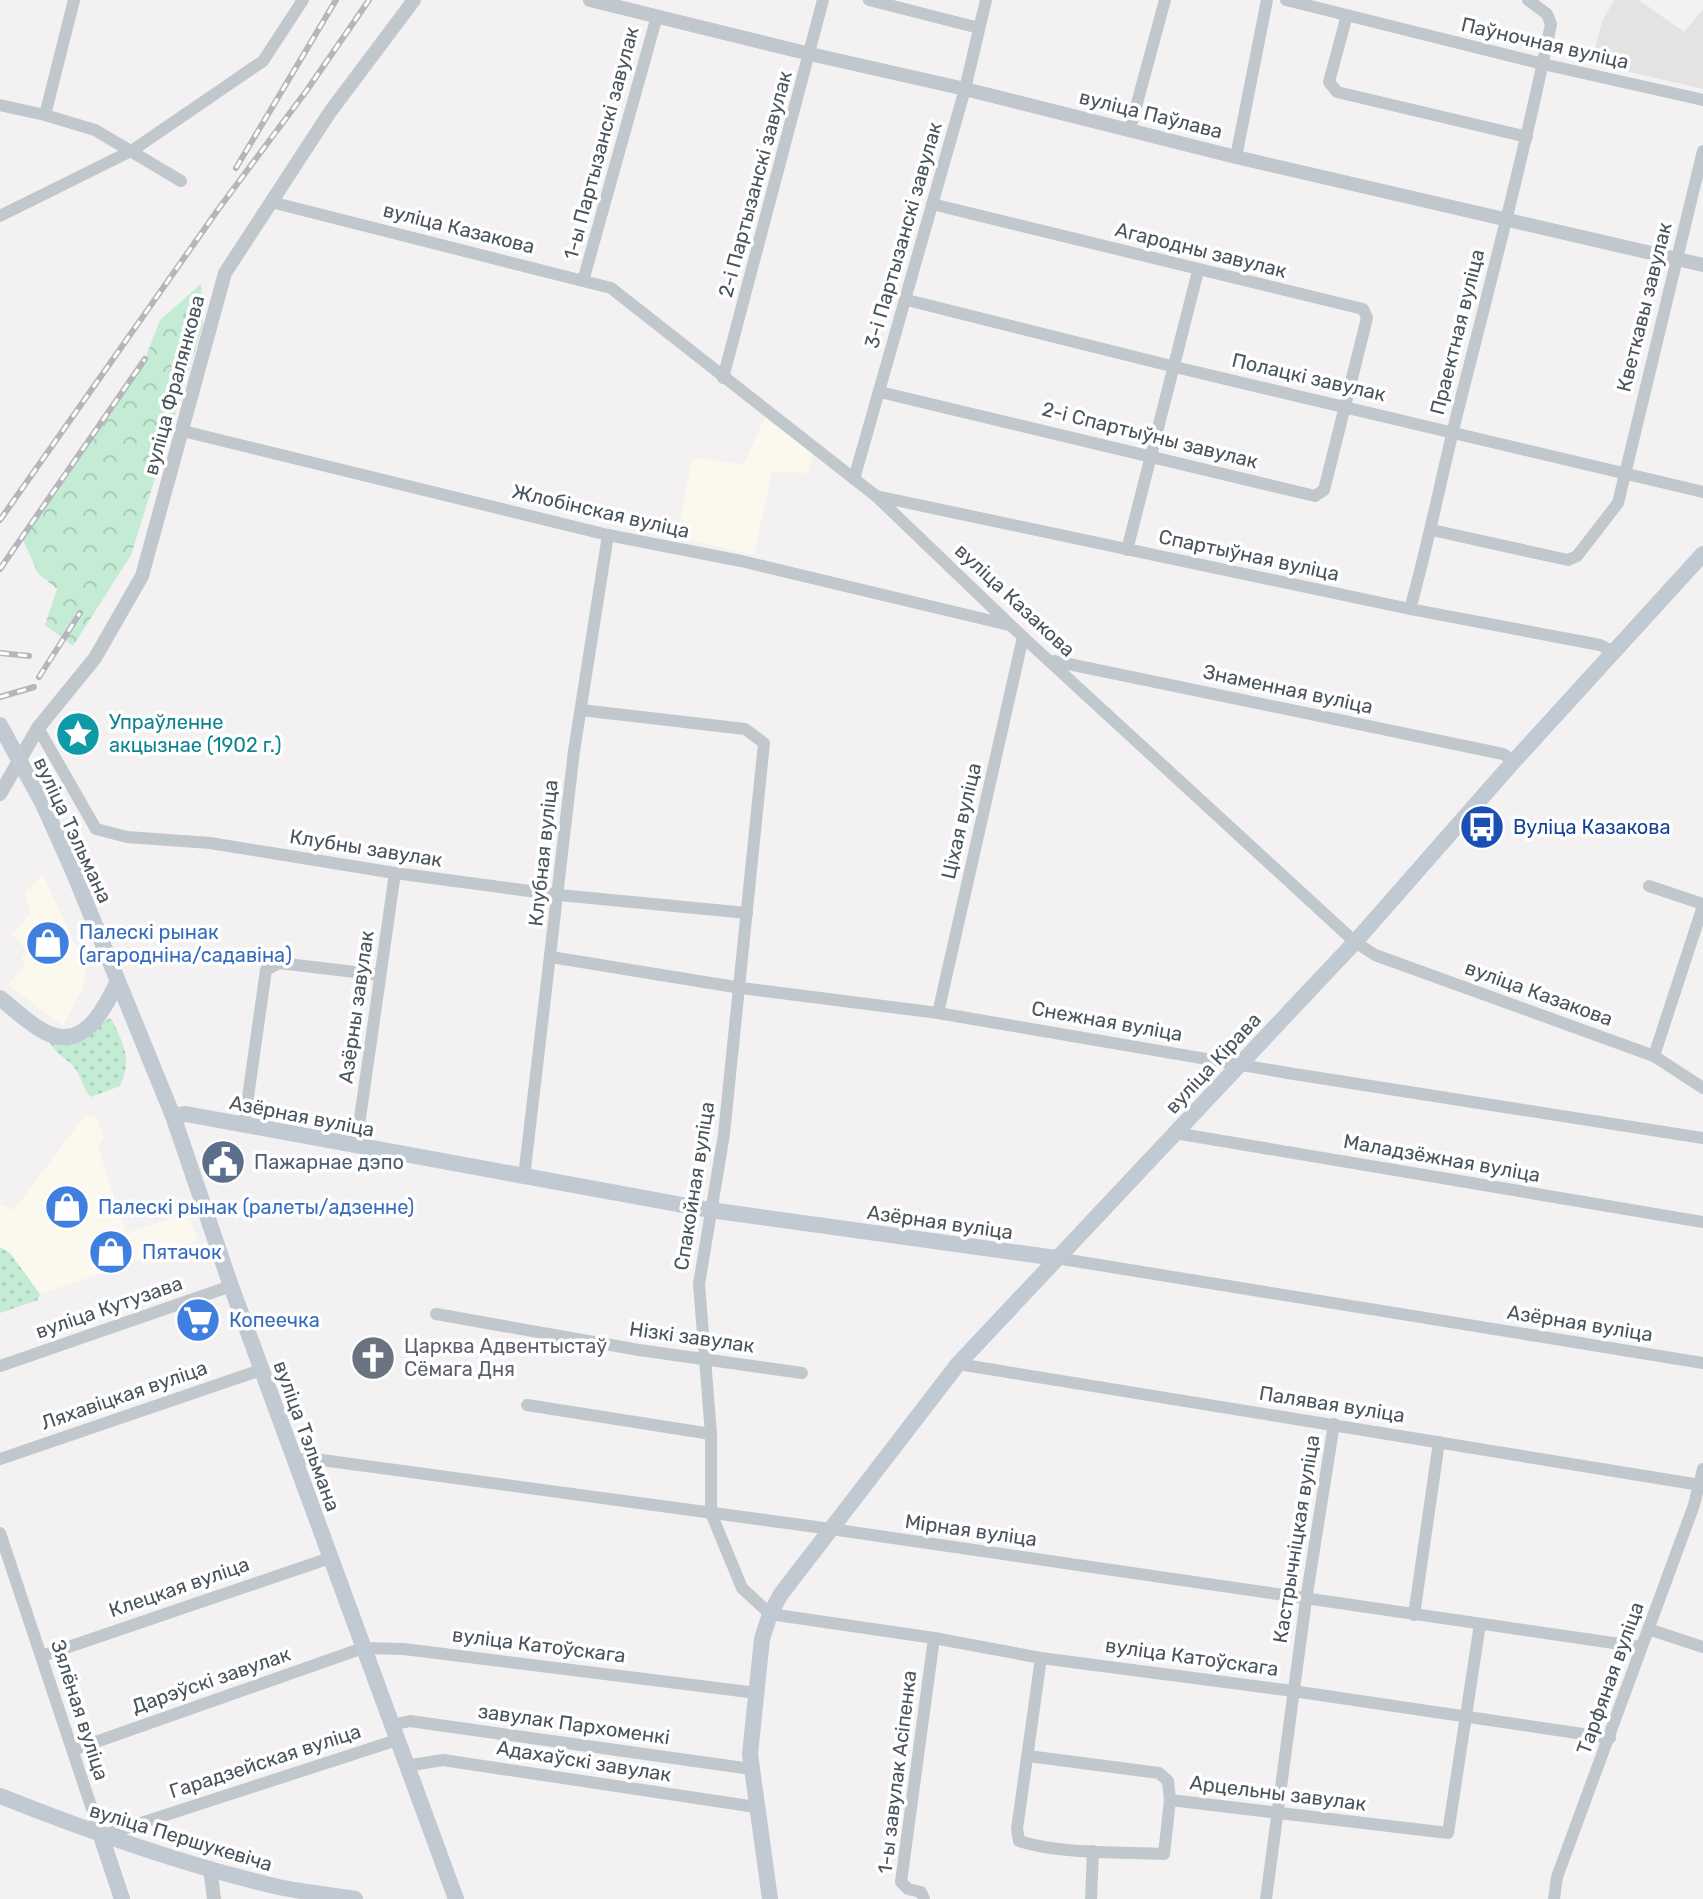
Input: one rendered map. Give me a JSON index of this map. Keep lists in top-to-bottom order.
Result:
{
  "streets": {
    "main road": [
      "вуліца Тэльмана",
      "вуліца Кірава",
      "Азёрная вуліца",
      "Зялёная вуліца",
      "вуліца Першукевіча"
    ],
    "street": [
      "Паўночная вуліца",
      "вуліца Паўлава",
      "1-ы Партызанскі завулак",
      "2-і Партызанскі завулак",
      "вуліца Казакова",
      "3-і Партызанскі завулак",
      "Агародны завулак",
      "Кветкавы завулак",
      "Праектная вуліца",
      "Полацкі завулак",
      "вуліца Фралянкова",
      "2-і Спартыўны завулак",
      "Жлобінская вуліца",
      "Спартыўная вуліца",
      "Знаменная вуліца",
      "Ціхая вуліца",
      "Клубны завулак",
      "Клубная вуліца",
      "Азёрны завулак",
      "Снежная вуліца",
      "Маладзёжная вуліца",
      "Спакойная вуліца",
      "вуліца Кутузава",
      "Нізкі завулак",
      "Ляхавіцкая вуліца",
      "Палявая вуліца",
      "Мірная вуліца",
      "Кастрычніцкая вуліца",
      "Клецкая вуліца",
      "вуліца Катоўскага",
      "Тарфяная вуліца",
      "Дарэўскі завулак",
      "завулак Пархоменкі",
      "Гарадзейская вуліца",
      "Адахаўскі завулак",
      "1-ы завулак Асіпенка",
      "Арцельны завулак"
    ]
  },
  "crossings": [
    ["Паўночная вуліца", "Праектная вуліца"],
    ["вуліца Паўлава", "1-ы Партызанскі завулак"],
    ["вуліца Паўлава", "2-і Партызанскі завулак"],
    ["вуліца Паўлава", "3-і Партызанскі завулак"],
    ["вуліца Паўлава", "Кветкавы завулак"],
    ["вуліца Паўлава", "Праектная вуліца"],
    ["1-ы Партызанскі завулак", "вуліца Казакова"],
    ["2-і Партызанскі завулак", "вуліца Казакова"],
    ["вуліца Казакова", "3-і Партызанскі завулак"],
    ["вуліца Казакова", "вуліца Фралянкова"],
    ["вуліца Казакова", "Жлобінская вуліца"],
    ["вуліца Казакова", "Спартыўная вуліца"],
    ["вуліца Казакова", "Знаменная вуліца"],
    ["вуліца Казакова", "Ціхая вуліца"],
    ["вуліца Казакова", "вуліца Кірава"],
    ["3-і Партызанскі завулак", "Агародны завулак"],
    ["3-і Партызанскі завулак", "Полацкі завулак"],
    ["3-і Партызанскі завулак", "2-і Спартыўны завулак"],
    ["Агародны завулак", "Полацкі завулак"],
    ["Агародны завулак", "2-і Спартыўны завулак"],
    ["Кветкавы завулак", "Праектная вуліца"],
    ["Кветкавы завулак", "Полацкі завулак"],
    ["Праектная вуліца", "Полацкі завулак"],
    ["Праектная вуліца", "Спартыўная вуліца"],
    ["Полацкі завулак", "2-і Спартыўны завулак"],
    ["вуліца Фралянкова", "Жлобінская вуліца"],
    ["вуліца Фралянкова", "Клубны завулак"],
    ["Жлобінская вуліца", "Клубная вуліца"],
    ["Спартыўная вуліца", "вуліца Кірава"],
    ["Знаменная вуліца", "вуліца Кірава"],
    ["Ціхая вуліца", "Снежная вуліца"],
    ["вуліца Тэльмана", "Азёрная вуліца"],
    ["вуліца Тэльмана", "вуліца Кутузава"],
    ["вуліца Тэльмана", "Ляхавіцкая вуліца"],
    ["вуліца Тэльмана", "Мірная вуліца"],
    ["вуліца Тэльмана", "Клецкая вуліца"],
    ["вуліца Тэльмана", "вуліца Катоўскага"],
    ["вуліца Тэльмана", "Дарэўскі завулак"],
    ["вуліца Тэльмана", "завулак Пархоменкі"],
    ["вуліца Тэльмана", "Гарадзейская вуліца"],
    ["вуліца Тэльмана", "Адахаўскі завулак"],
    ["Клубны завулак", "Клубная вуліца"],
    ["Клубны завулак", "Азёрны завулак"],
    ["Клубны завулак", "Спакойная вуліца"],
    ["Клубная вуліца", "Снежная вуліца"],
    ["Клубная вуліца", "Азёрная вуліца"],
    ["Клубная вуліца", "Спакойная вуліца"],
    ["Азёрны завулак", "Азёрная вуліца"],
    ["Снежная вуліца", "вуліца Кірава"],
    ["Снежная вуліца", "Спакойная вуліца"],
    ["вуліца Кірава", "Азёрная вуліца"],
    ["вуліца Кірава", "Маладзёжная вуліца"],
    ["вуліца Кірава", "Спакойная вуліца"],
    ["вуліца Кірава", "Палявая вуліца"],
    ["вуліца Кірава", "Мірная вуліца"],
    ["вуліца Кірава", "вуліца Катоўскага"],
    ["Азёрная вуліца", "Спакойная вуліца"],
    ["Спакойная вуліца", "Нізкі завулак"],
    ["Спакойная вуліца", "Мірная вуліца"],
    ["Спакойная вуліца", "вуліца Катоўскага"],
    ["Палявая вуліца", "Кастрычніцкая вуліца"],
    ["Палявая вуліца", "Тарфяная вуліца"],
    ["Мірная вуліца", "Кастрычніцкая вуліца"],
    ["Мірная вуліца", "Тарфяная вуліца"],
    ["Кастрычніцкая вуліца", "вуліца Катоўскага"],
    ["Кастрычніцкая вуліца", "Арцельны завулак"],
    ["Клецкая вуліца", "Зялёная вуліца"],
    ["вуліца Катоўскага", "Тарфяная вуліца"],
    ["вуліца Катоўскага", "Дарэўскі завулак"],
    ["вуліца Катоўскага", "1-ы завулак Асіпенка"],
    ["вуліца Катоўскага", "Арцельны завулак"],
    ["Дарэўскі завулак", "Зялёная вуліца"],
    ["Зялёная вуліца", "Гарадзейская вуліца"],
    ["Зялёная вуліца", "вуліца Першукевіча"],
    ["завулак Пархоменкі", "Гарадзейская вуліца"],
    ["Гарадзейская вуліца", "вуліца Першукевіча"]
  ],
  "places": {
    "place": ["Упраўленне акцызнае (1902 г.)"],
    "bus stop": ["Вуліца Казакова"],
    "shop": ["Палескі рынак (агародніна/садавіна)", "Палескі рынак (ралеты/адзенне)", "Пятачок"],
    "public building": ["Пажарнае дэпо"],
    "supermarket": ["Копеечка"],
    "church": ["Царква Адвентыстаў Сёмага Дня"]
  }
}
